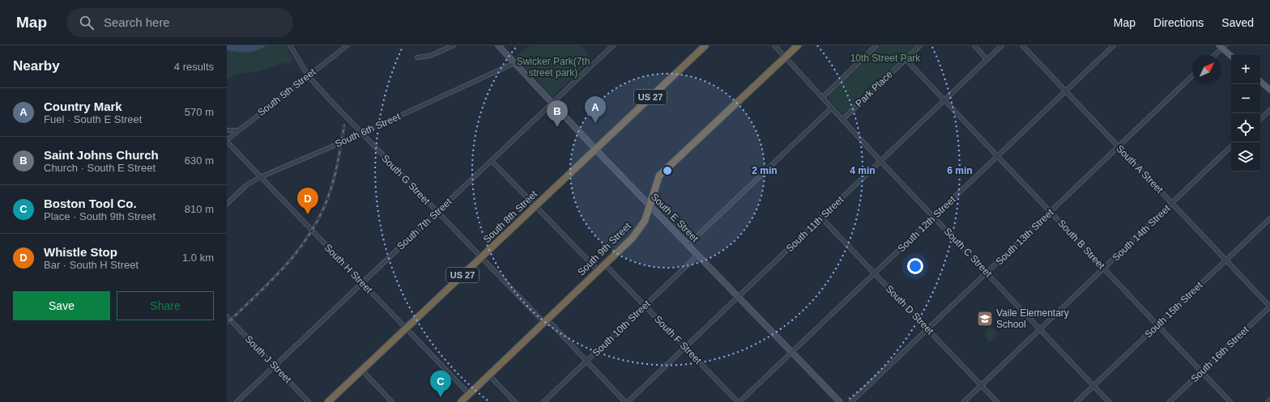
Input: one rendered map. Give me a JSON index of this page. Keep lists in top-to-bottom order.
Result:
{
  "streets": {
    "highway": ["US 27", "South 8th Street", "South 9th Street"],
    "street": [
      "Park Place",
      "South 5th Street",
      "South 6th Street",
      "South A Street",
      "South G Street",
      "South E Street",
      "South 7th Street",
      "South 11th Street",
      "South 12th Street",
      "South 14th Street",
      "South 13th Street",
      "South B Street",
      "South C Street",
      "South H Street",
      "South D Street",
      "South 15th Street",
      "South 10th Street",
      "South F Street",
      "South 16th Street",
      "South J Street"
    ]
  },
  "crossings": [
    ["Park Place", "South B Street"],
    ["Park Place", "South C Street"],
    ["South 5th Street", "South G Street"],
    ["South 5th Street", "South H Street"],
    ["South 6th Street", "South G Street"],
    ["South 6th Street", "South E Street"],
    ["South 6th Street", "South H Street"],
    ["South A Street", "South 12th Street"],
    ["South A Street", "South 14th Street"],
    ["South A Street", "South 13th Street"],
    ["South A Street", "South 15th Street"],
    ["South A Street", "South 16th Street"],
    ["South G Street", "South 8th Street"],
    ["South G Street", "South 7th Street"],
    ["South G Street", "South 9th Street"],
    ["South G Street", "South 10th Street"],
    ["South 8th Street", "South E Street"],
    ["South 8th Street", "South H Street"],
    ["South E Street", "South 7th Street"],
    ["South E Street", "South 11th Street"],
    ["South E Street", "South 12th Street"],
    ["South E Street", "South 9th Street"],
    ["South E Street", "South 10th Street"],
    ["South 7th Street", "South H Street"],
    ["South 7th Street", "South J Street"],
    ["South 11th Street", "South B Street"],
    ["South 11th Street", "South C Street"],
    ["South 11th Street", "South D Street"],
    ["South 11th Street", "South F Street"],
    ["South 12th Street", "South B Street"],
    ["South 12th Street", "South C Street"],
    ["South 12th Street", "South D Street"],
    ["South 12th Street", "South F Street"],
    ["South 14th Street", "South B Street"],
    ["South 14th Street", "South C Street"],
    ["South 14th Street", "South D Street"],
    ["South 13th Street", "South B Street"],
    ["South 13th Street", "South C Street"],
    ["South 13th Street", "South D Street"],
    ["South B Street", "South 15th Street"],
    ["South B Street", "South 16th Street"],
    ["South 9th Street", "South C Street"],
    ["South 9th Street", "South H Street"],
    ["South 9th Street", "South F Street"],
    ["South C Street", "South 15th Street"],
    ["South 10th Street", "South F Street"]
  ],
  "parks": ["10th Street Park", "Swicker Park(7th street park)"],
  "places": {
    "school or university": ["Vaile Elementary School"]
  },
  "north": "top right",
  "page": {
    "header": "Map",
    "search": "Search here",
    "nav": ["Map", "Directions", "Saved"],
    "heading": ["Nearby", "4 results"],
    "map_buttons": ["+", "−"],
    "list": [
      {
        "mark": "A",
        "name": "Country Mark",
        "note": "Fuel · South E Street",
        "value": "570 m"
      },
      {
        "mark": "B",
        "name": "Saint Johns Church",
        "note": "Church · South E Street",
        "value": "630 m"
      },
      {
        "mark": "C",
        "name": "Boston Tool Co.",
        "note": "Place · South 9th Street",
        "value": "810 m"
      },
      {
        "mark": "D",
        "name": "Whistle Stop",
        "note": "Bar · South H Street",
        "value": "1.0 km"
      }
    ],
    "pins": [
      "A",
      "B",
      "D",
      "C"
    ],
    "buttons": ["Save", "Share"]
  },
  "rings": ["2 min", "4 min", "6 min"]
}
